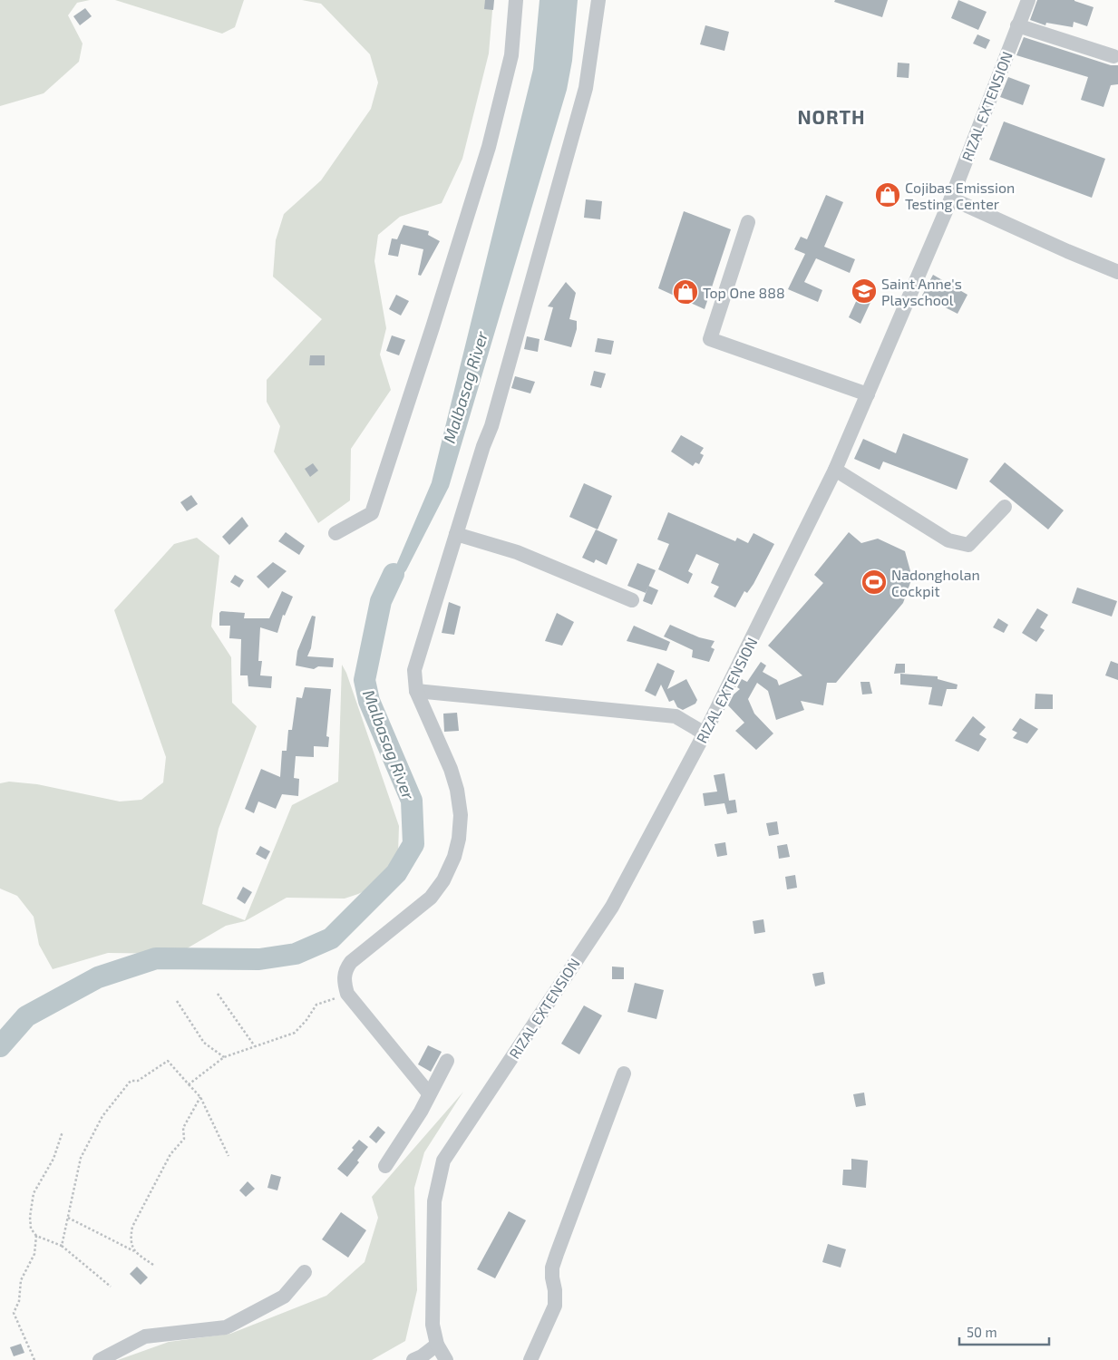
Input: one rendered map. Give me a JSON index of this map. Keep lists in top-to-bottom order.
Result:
{
  "streets": {
    "street": ["RIZAL EXTENSION"]
  },
  "districts": ["NORTH"],
  "water": ["Malbasag River"],
  "places": {
    "shop": ["Cojibas Emission Testing Center", "Top One 888"],
    "school or university": ["Saint Anne's Playschool"],
    "sports": ["Nadongholan Cockpit"]
  },
  "scale_bar": "50 m"
}
